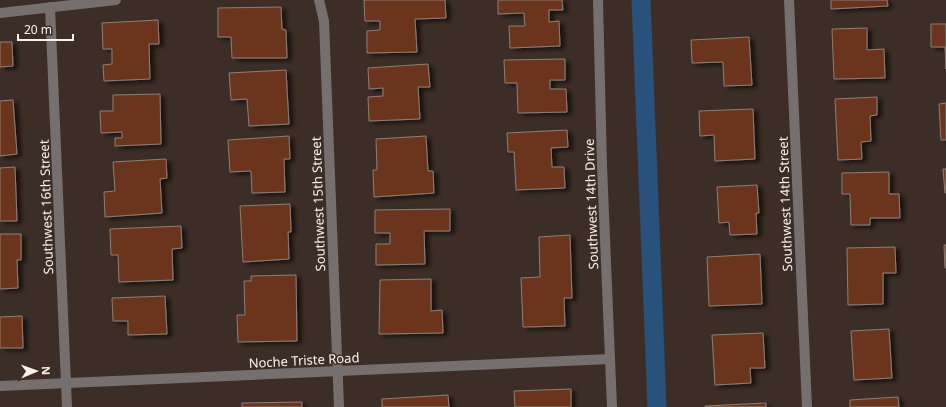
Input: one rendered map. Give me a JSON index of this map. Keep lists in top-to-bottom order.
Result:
{
  "streets": {
    "street": [
      "Southwest 15th Street",
      "Southwest 14th Drive",
      "Southwest 14th Street",
      "Southwest 16th Street",
      "Noche Triste Road"
    ]
  },
  "crossings": [
    ["Southwest 15th Street", "Noche Triste Road"],
    ["Southwest 14th Drive", "Noche Triste Road"],
    ["Southwest 16th Street", "Noche Triste Road"]
  ],
  "scale_bar": "20 m",
  "north": "right"
}
